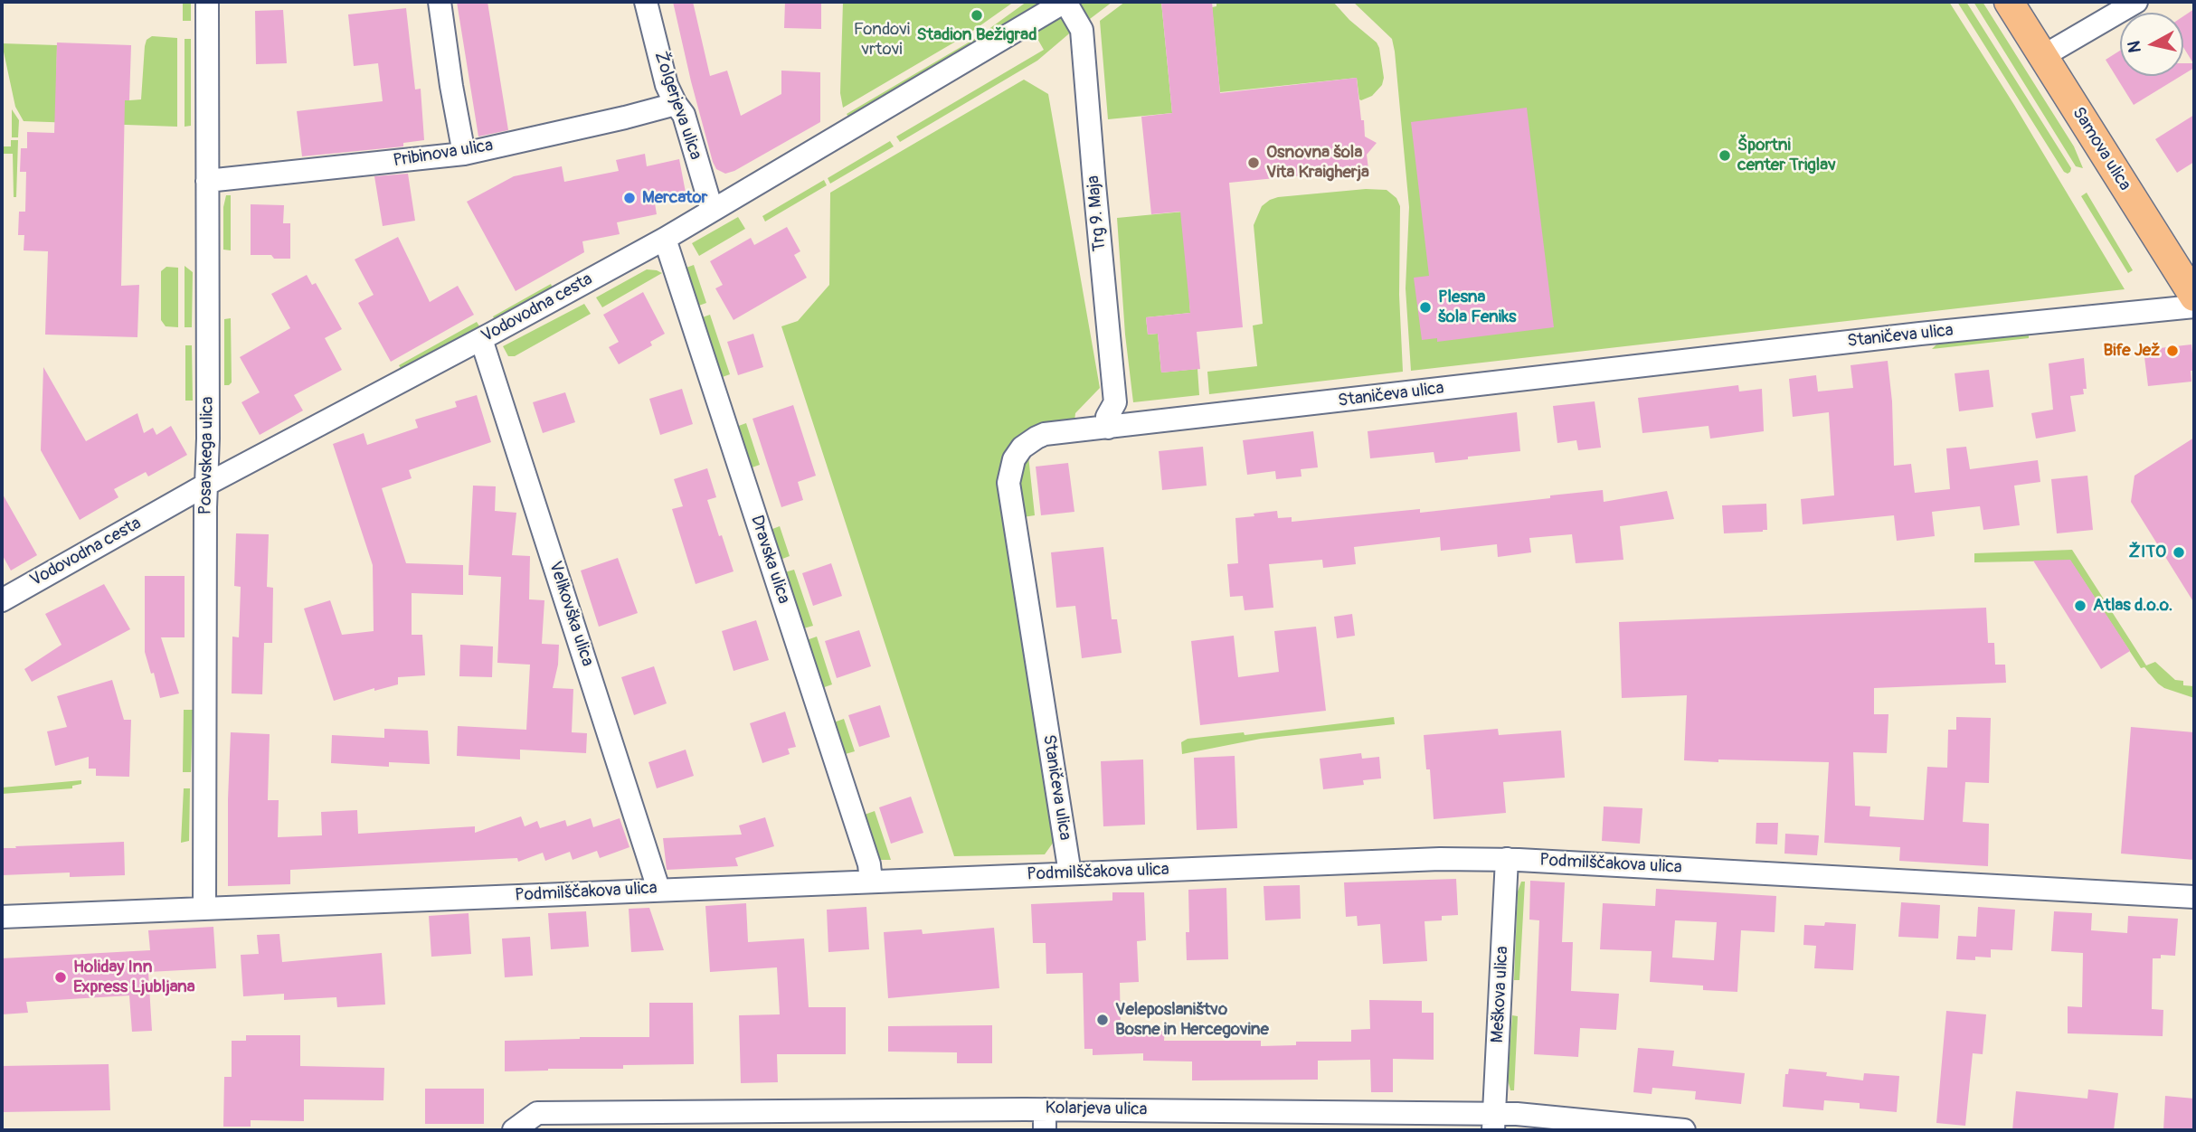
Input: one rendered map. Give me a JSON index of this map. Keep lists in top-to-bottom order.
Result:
{
  "streets": {
    "main road": ["Samova ulica"],
    "street": [
      "Žolgerjeva ulica",
      "Pribinova ulica",
      "Trg 9. Maja",
      "Vodovodna cesta",
      "Staničeva ulica",
      "Posavskega ulica",
      "Dravska ulica",
      "Velikovška ulica",
      "Podmilščakova ulica",
      "Meškova ulica",
      "Kolarjeva ulica"
    ]
  },
  "crossings": [
    ["Žolgerjeva ulica", "Pribinova ulica"],
    ["Žolgerjeva ulica", "Vodovodna cesta"],
    ["Pribinova ulica", "Posavskega ulica"],
    ["Trg 9. Maja", "Vodovodna cesta"],
    ["Trg 9. Maja", "Staničeva ulica"],
    ["Vodovodna cesta", "Posavskega ulica"],
    ["Vodovodna cesta", "Dravska ulica"],
    ["Vodovodna cesta", "Velikovška ulica"],
    ["Staničeva ulica", "Podmilščakova ulica"],
    ["Posavskega ulica", "Podmilščakova ulica"],
    ["Dravska ulica", "Podmilščakova ulica"],
    ["Velikovška ulica", "Podmilščakova ulica"],
    ["Podmilščakova ulica", "Meškova ulica"],
    ["Meškova ulica", "Kolarjeva ulica"]
  ],
  "parks": ["Fondovi vrtovi"],
  "places": [
    "Stadion Bežigrad",
    "Športni center Triglav",
    "Osnovna šola Vita Kraigherja",
    "Mercator",
    "Plesna šola Feniks",
    "Bife Jež",
    "ŽITO",
    "Atlas d.o.o.",
    "Holiday Inn Express Ljubljana",
    "Veleposlaništvo Bosne in Hercegovine"
  ],
  "north": "left"
}
